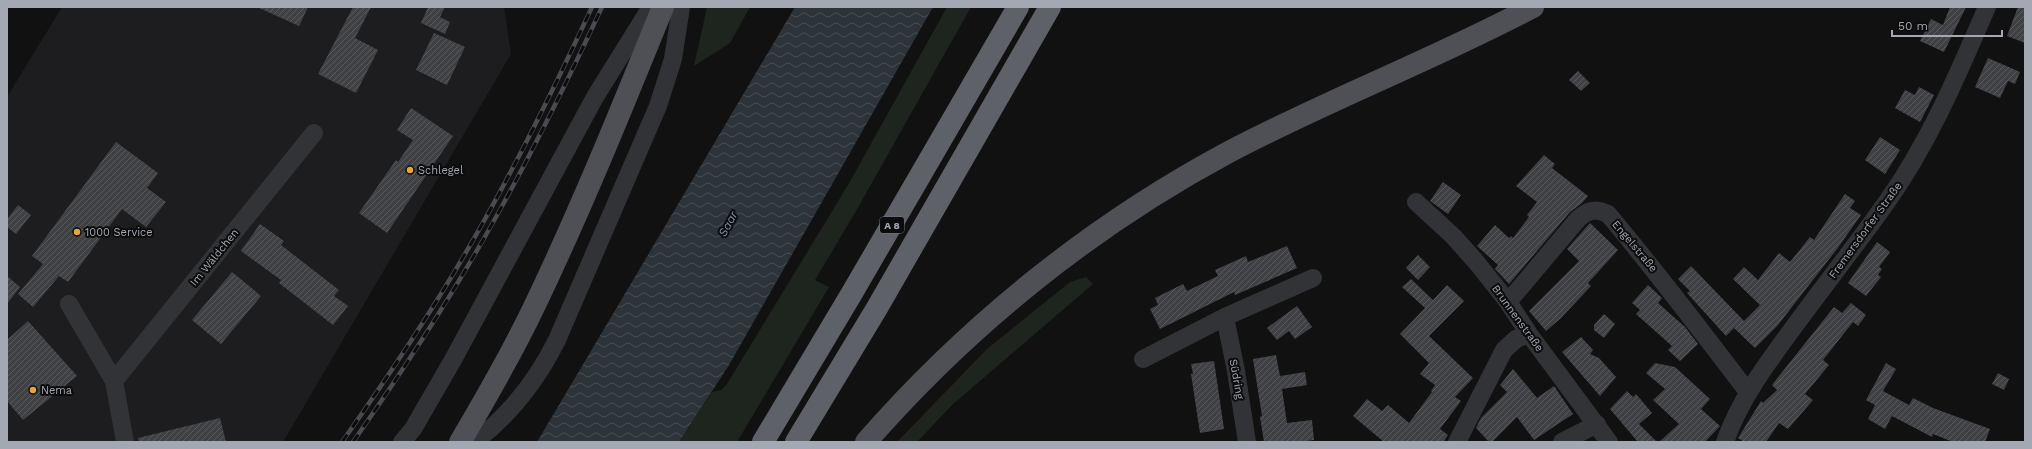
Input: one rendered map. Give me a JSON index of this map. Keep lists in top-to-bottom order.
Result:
{
  "streets": {
    "highway": ["A 8"],
    "street": [
      "Fremersdorfer Straße",
      "Engelstraße",
      "Im Wäldchen",
      "Brunnenstraße",
      "Südring"
    ]
  },
  "crossings": [
    ["Fremersdorfer Straße", "Engelstraße"],
    ["Engelstraße", "Brunnenstraße"]
  ],
  "water": ["Saar"],
  "places": ["Schlegel", "1000 Service", "Nema"],
  "scale_bar": "50 m"
}
